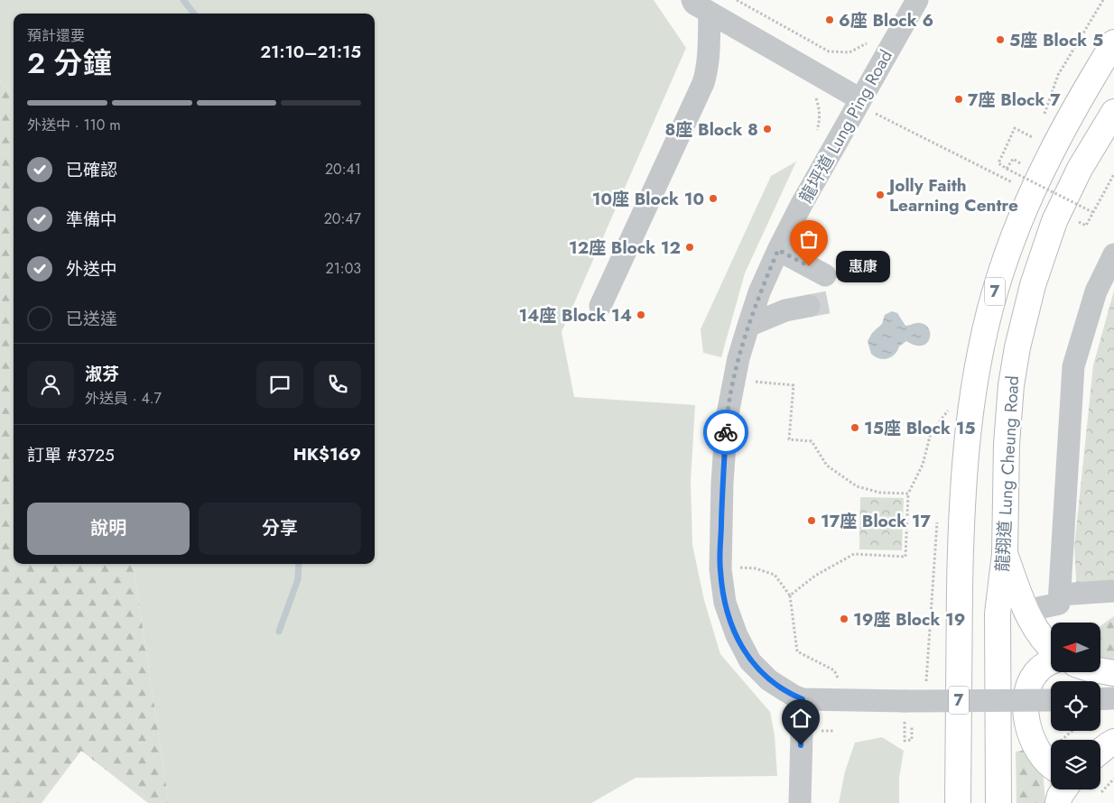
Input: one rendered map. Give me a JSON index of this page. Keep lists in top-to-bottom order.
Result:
{
  "streets": {
    "main road": ["7", "龍翔道 Lung Cheung Road"],
    "street": ["龍坪道 Lung Ping Road"]
  },
  "places": [
    "6座 Block 6",
    "5座 Block 5",
    "7座 Block 7",
    "8座 Block 8",
    "Jolly Faith Learning Centre",
    "10座 Block 10",
    "12座 Block 12",
    "惠康",
    "14座 Block 14",
    "15座 Block 15",
    "17座 Block 17",
    "19座 Block 19"
  ],
  "north": "left",
  "page": {
    "heading": ["2 分鐘", "預計還要", "21:10–21:15"],
    "panel": [
      "淑芬",
      "外送員 · 4.7",
      "訂單 #3725",
      "HK$169"
    ],
    "bar": "外送中 · 110 m",
    "list": [
      ["已確認", "20:41"],
      ["準備中", "20:47"],
      ["外送中", "21:03"],
      "已送達"
    ],
    "bubble": "惠康",
    "buttons": ["說明", "分享"]
  }
}
